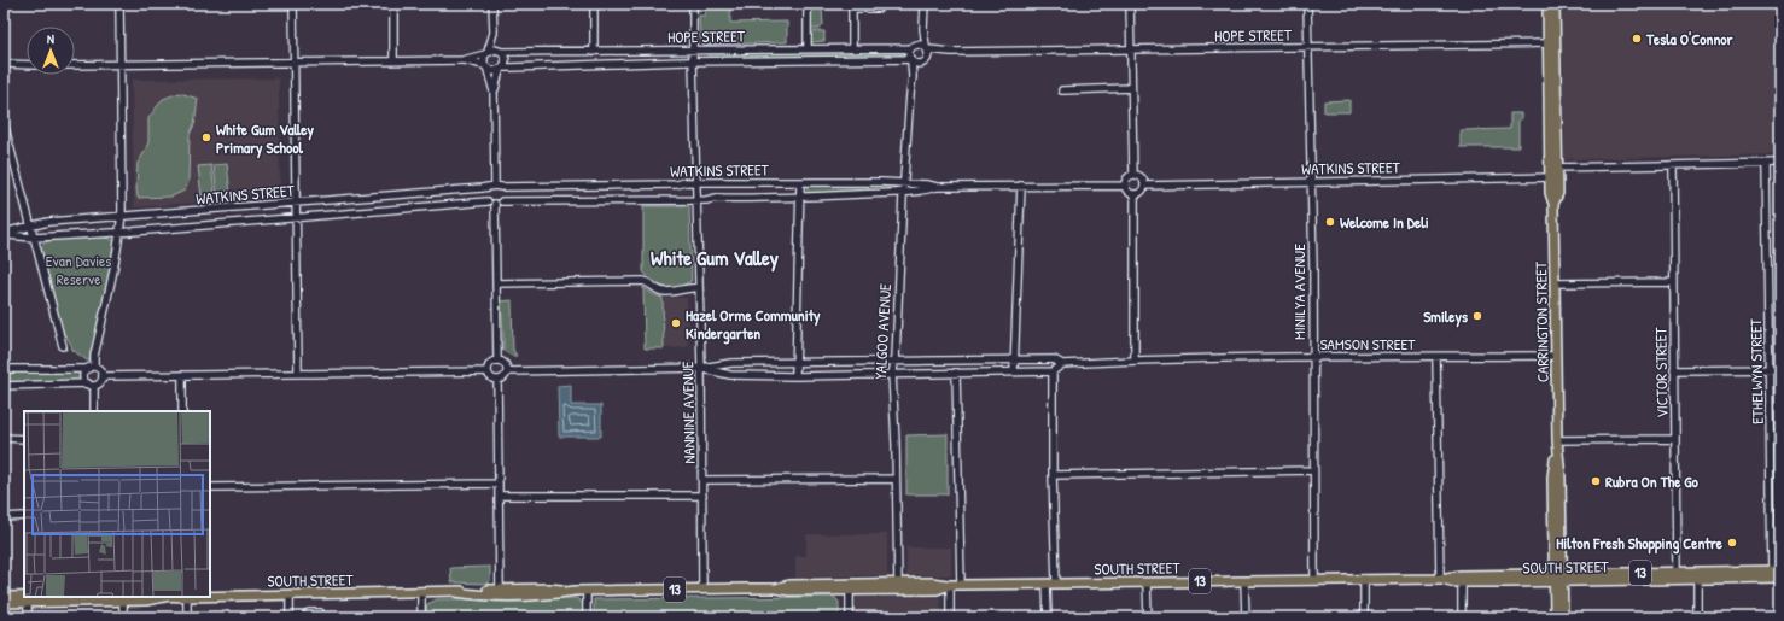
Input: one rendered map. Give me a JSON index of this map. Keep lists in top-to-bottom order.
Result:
{
  "streets": {
    "main road": ["CARRINGTON STREET", "SOUTH STREET", "13"],
    "street": [
      "HOPE STREET",
      "WATKINS STREET",
      "MINILYA AVENUE",
      "YALGOO AVENUE",
      "SAMSON STREET",
      "ETHELWYN STREET",
      "VICTOR STREET",
      "NANNINE AVENUE"
    ]
  },
  "crossings": [
    ["HOPE STREET", "MINILYA AVENUE"],
    ["HOPE STREET", "CARRINGTON STREET"],
    ["HOPE STREET", "YALGOO AVENUE"],
    ["HOPE STREET", "NANNINE AVENUE"],
    ["WATKINS STREET", "MINILYA AVENUE"],
    ["WATKINS STREET", "CARRINGTON STREET"],
    ["WATKINS STREET", "YALGOO AVENUE"],
    ["WATKINS STREET", "NANNINE AVENUE"],
    ["MINILYA AVENUE", "SAMSON STREET"],
    ["MINILYA AVENUE", "SOUTH STREET"],
    ["CARRINGTON STREET", "SAMSON STREET"],
    ["CARRINGTON STREET", "SOUTH STREET"],
    ["YALGOO AVENUE", "SAMSON STREET"],
    ["YALGOO AVENUE", "SOUTH STREET"],
    ["SAMSON STREET", "NANNINE AVENUE"],
    ["ETHELWYN STREET", "SOUTH STREET"],
    ["VICTOR STREET", "SOUTH STREET"],
    ["NANNINE AVENUE", "SOUTH STREET"]
  ],
  "districts": ["White Gum Valley"],
  "parks": ["Evan Davies Reserve"],
  "places": [
    "Tesla O'Connor",
    "White Gum Valley Primary School",
    "Welcome In Deli",
    "Smileys",
    "Hazel Orme Community Kindergarten",
    "Rubra On The Go",
    "Hilton Fresh Shopping Centre"
  ],
  "north": "top"
}
